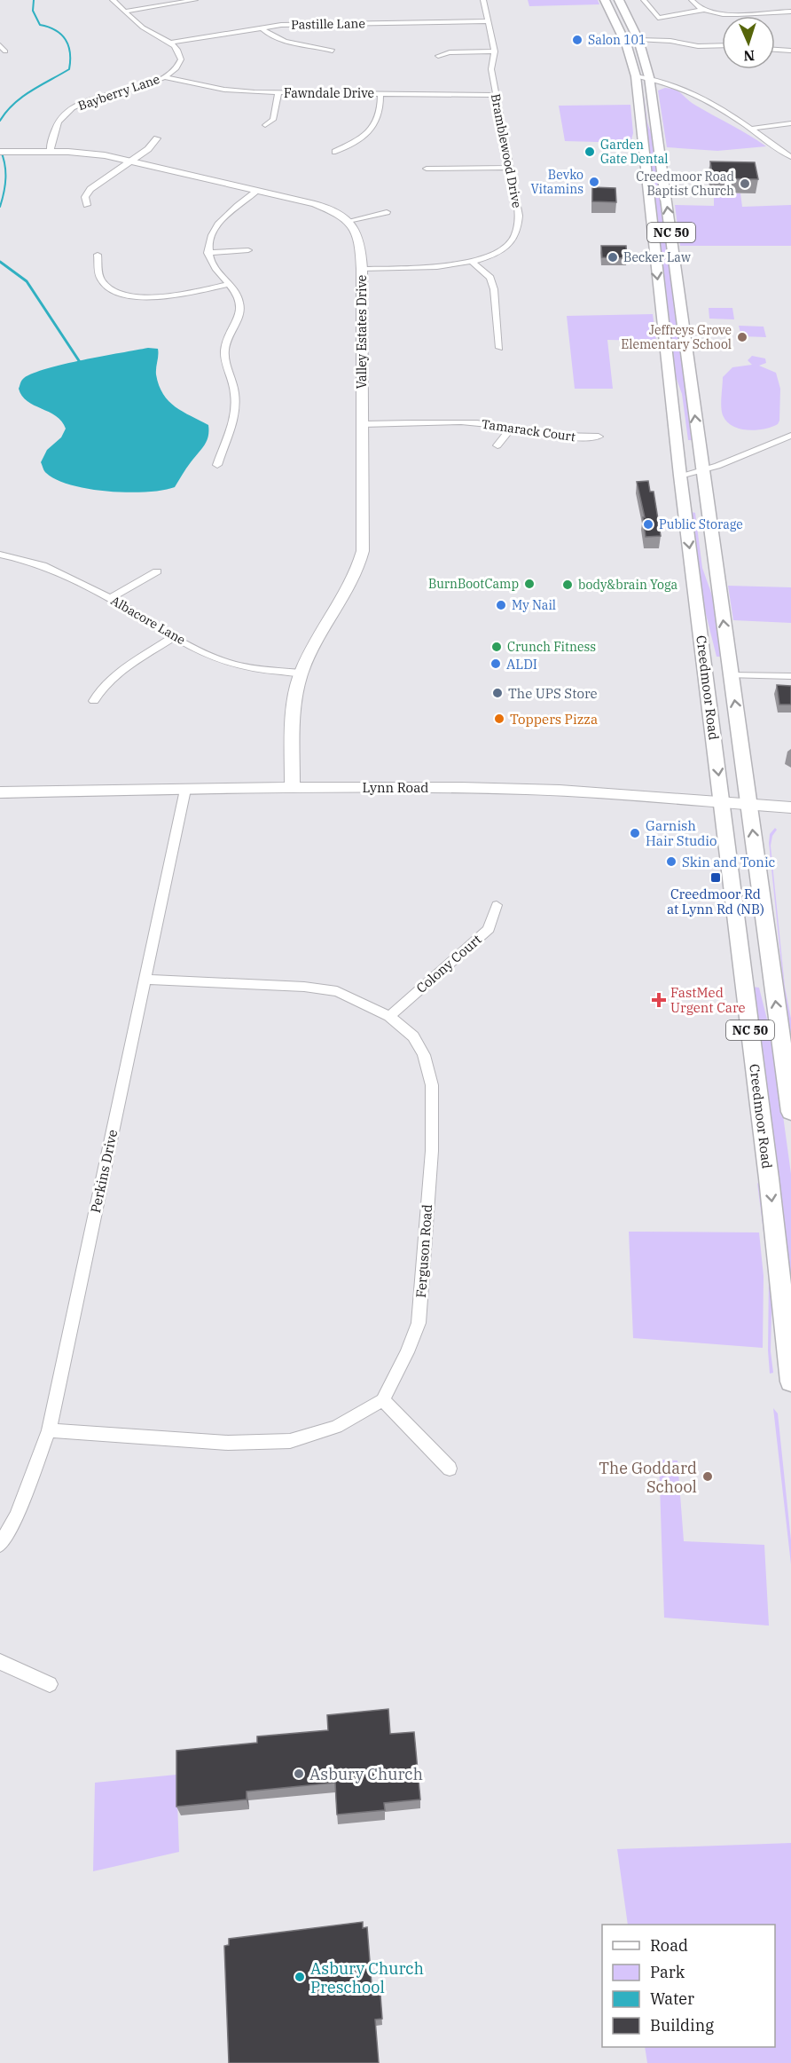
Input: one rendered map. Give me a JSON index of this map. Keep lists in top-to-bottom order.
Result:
{
  "streets": {
    "main road": ["NC 50", "Creedmoor Road"],
    "street": [
      "Pastille Lane",
      "Bayberry Lane",
      "Fawndale Drive",
      "Bramblewood Drive",
      "Valley Estates Drive",
      "Tamarack Court",
      "Albacore Lane",
      "Lynn Road",
      "Colony Court",
      "Perkins Drive",
      "Ferguson Road"
    ]
  },
  "crossings": [
    ["Pastille Lane", "Bayberry Lane"],
    ["Pastille Lane", "Bramblewood Drive"],
    ["Bayberry Lane", "Fawndale Drive"],
    ["Fawndale Drive", "Bramblewood Drive"],
    ["Bramblewood Drive", "Valley Estates Drive"],
    ["Valley Estates Drive", "Tamarack Court"],
    ["Valley Estates Drive", "Albacore Lane"],
    ["Valley Estates Drive", "Lynn Road"],
    ["Creedmoor Road", "Lynn Road"],
    ["Lynn Road", "Perkins Drive"],
    ["Colony Court", "Ferguson Road"],
    ["Perkins Drive", "Ferguson Road"]
  ],
  "places": {
    "other": [
      "Salon 101",
      "Garden Gate Dental",
      "Bevko Vitamins",
      "Creedmoor Road Baptist Church",
      "Becker Law",
      "Jeffreys Grove Elementary School",
      "Public Storage",
      "BurnBootCamp",
      "body&brain Yoga",
      "My Nail",
      "Crunch Fitness",
      "ALDI",
      "The UPS Store",
      "Toppers Pizza",
      "Garnish Hair Studio",
      "Skin and Tonic",
      "The Goddard School",
      "Asbury Church",
      "Asbury Church Preschool"
    ],
    "transit": ["Creedmoor Rd at Lynn Rd (NB)"],
    "health": ["FastMed Urgent Care"]
  },
  "legend": [
    "Road",
    "Park",
    "Water",
    "Building"
  ],
  "north": "bottom"
}
